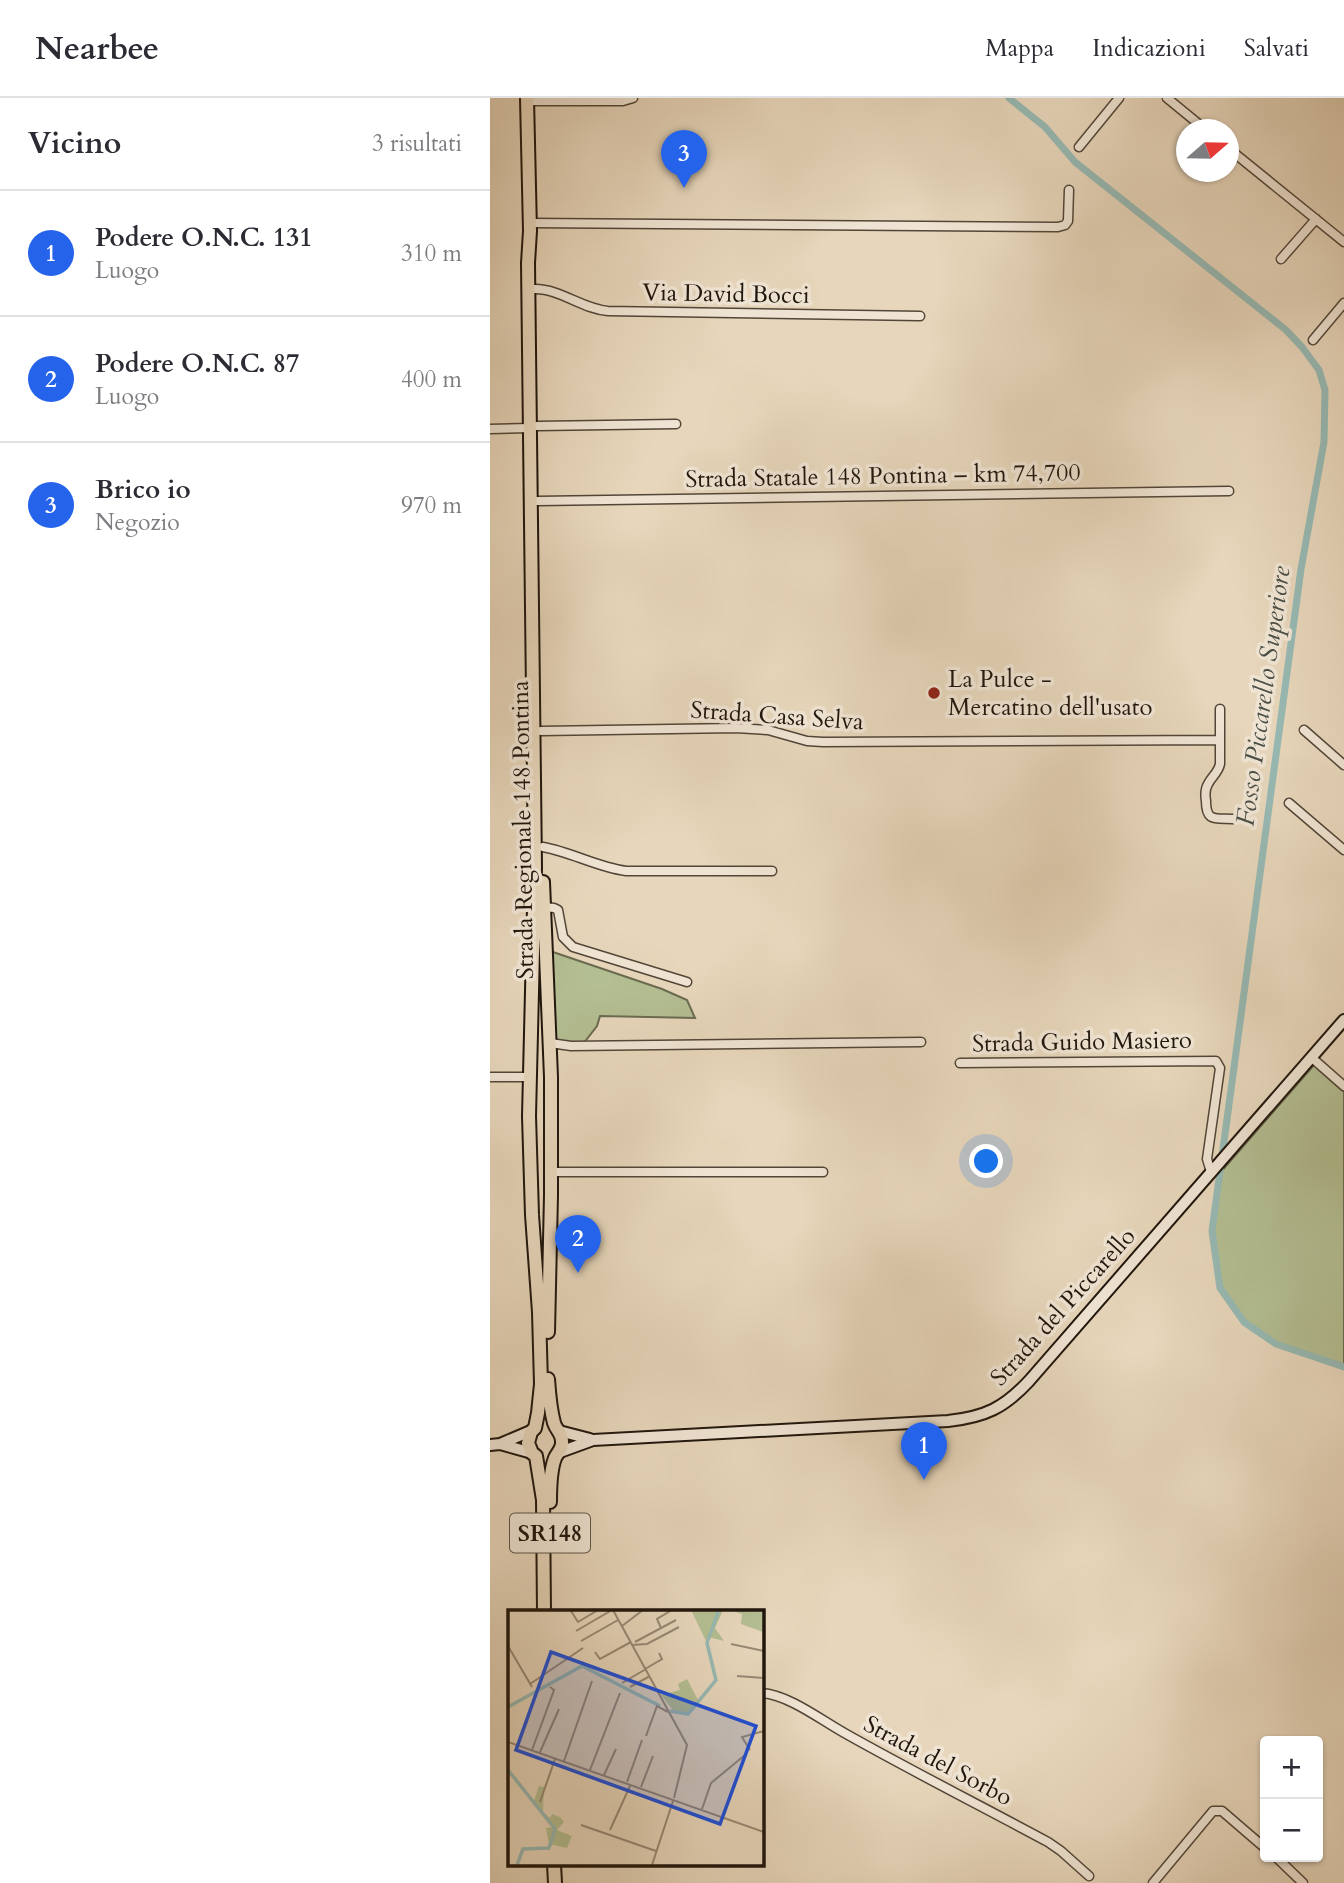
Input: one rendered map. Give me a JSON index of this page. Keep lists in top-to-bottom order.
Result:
{
  "streets": {
    "main road": ["Strada Regionale 148 Pontina", "SR148"],
    "street": [
      "Via David Bocci",
      "Strada Statale 148 Pontina – km 74,700",
      "Strada Casa Selva",
      "Strada Guido Masiero",
      "Strada del Piccarello",
      "Strada del Sorbo"
    ]
  },
  "crossings": [
    ["Via David Bocci", "Strada Regionale 148 Pontina"],
    ["Strada Statale 148 Pontina – km 74,700", "Strada Regionale 148 Pontina"],
    ["Strada Casa Selva", "Strada Regionale 148 Pontina"],
    ["Strada Regionale 148 Pontina", "Strada del Piccarello"],
    ["Strada Guido Masiero", "Strada del Piccarello"]
  ],
  "water": ["Fosso Piccarello Superiore"],
  "places": ["La Pulce - Mercatino dell'usato"],
  "north": "right",
  "page": {
    "header": "Nearbee",
    "nav": ["Mappa", "Indicazioni", "Salvati"],
    "heading": ["Vicino", "3 risultati"],
    "pins": ["3", "2", "1"],
    "list": [
      {
        "mark": "1",
        "name": "Podere O.N.C. 131",
        "note": "Luogo",
        "value": "310 m"
      },
      {
        "mark": "2",
        "name": "Podere O.N.C. 87",
        "note": "Luogo",
        "value": "400 m"
      },
      {
        "mark": "3",
        "name": "Brico io",
        "note": "Negozio",
        "value": "970 m"
      }
    ],
    "map_buttons": ["+", "−"]
  }
}
